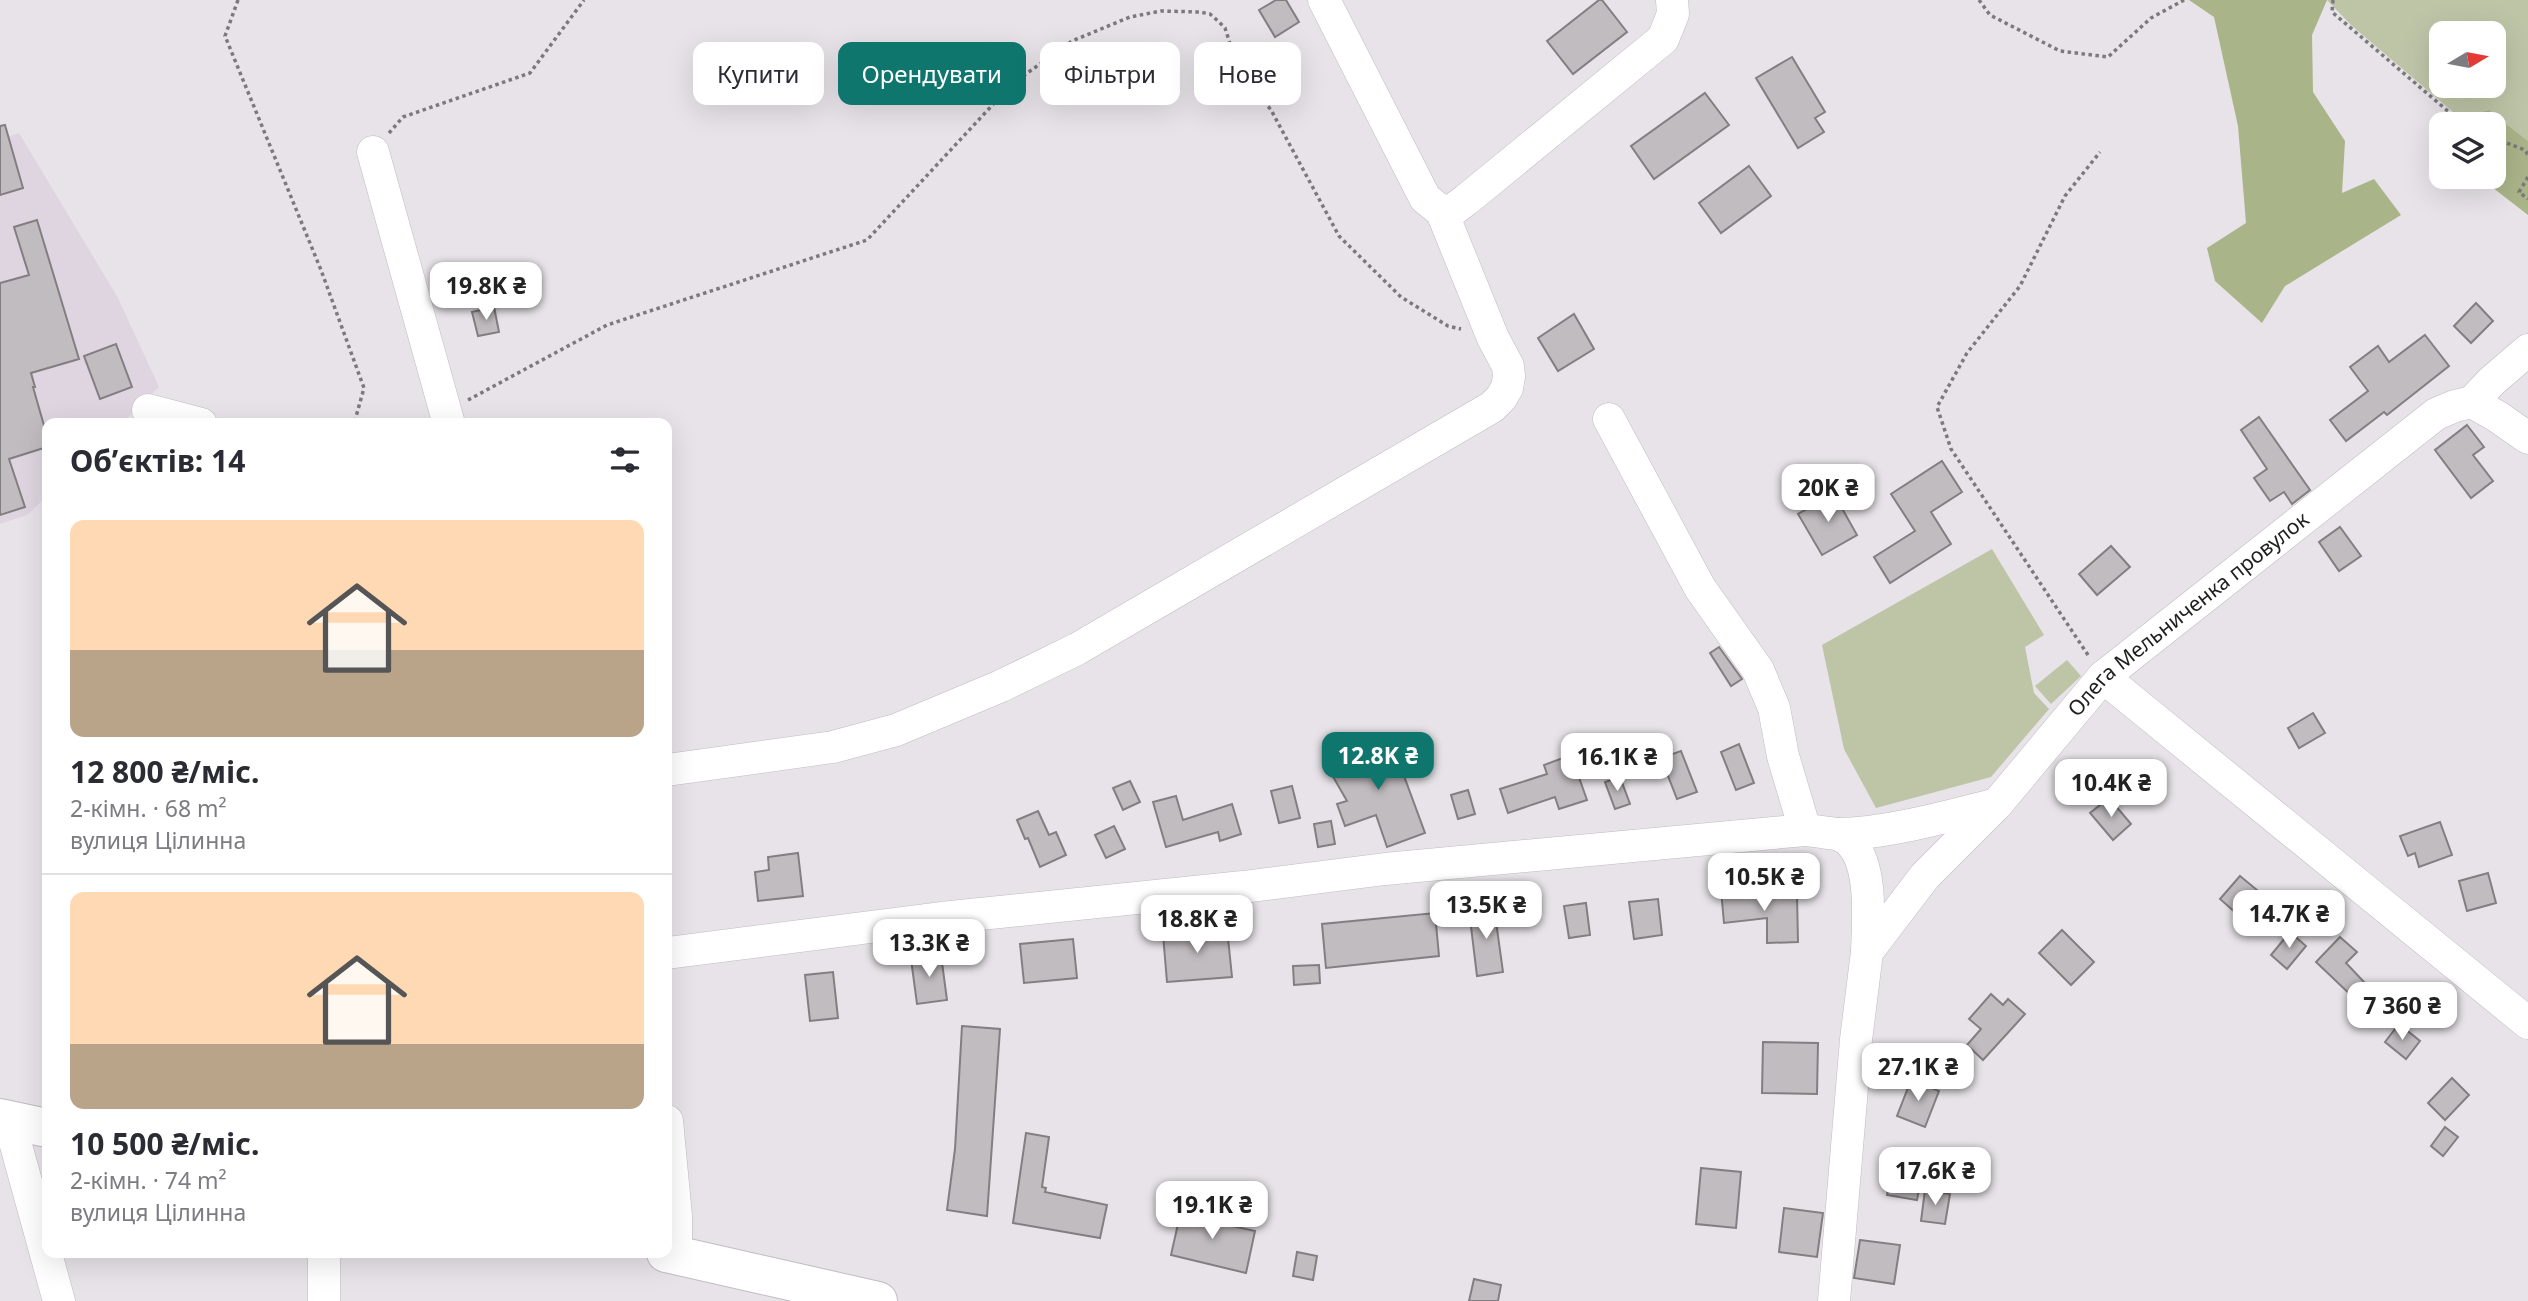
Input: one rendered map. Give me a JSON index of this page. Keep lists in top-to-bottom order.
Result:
{
  "streets": {
    "street": ["Олега Мельниченка провулок"]
  },
  "north": "right",
  "page": {
    "chip": [
      "Купити",
      "Орендувати",
      "Фільтри",
      "Нове"
    ],
    "price": [
      "19.8K ₴",
      "20K ₴",
      "12.8K ₴",
      "16.1K ₴",
      "10.4K ₴",
      "10.5K ₴",
      "13.5K ₴",
      "14.7K ₴",
      "18.8K ₴",
      "13.3K ₴",
      "7 360 ₴",
      "27.1K ₴",
      "17.6K ₴",
      "19.1K ₴"
    ],
    "heading": "Об’єктів: 14",
    "list": [
      {
        "name": "12 800 ₴/міс.",
        "note": "2-кімн. · 68 m² · вулиця Цілинна"
      },
      {
        "name": "10 500 ₴/міс.",
        "note": "2-кімн. · 74 m² · вулиця Цілинна"
      }
    ]
  }
}
